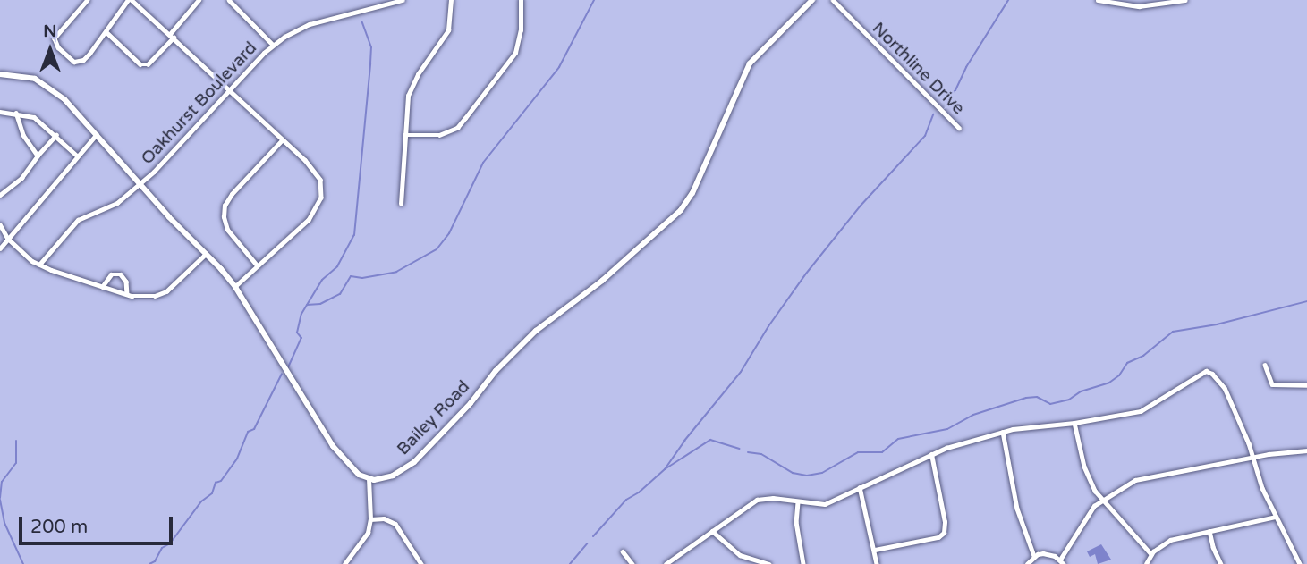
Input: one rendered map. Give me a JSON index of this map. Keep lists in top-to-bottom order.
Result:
{
  "streets": {
    "street": ["Northline Drive", "Oakhurst Boulevard", "Bailey Road"]
  },
  "scale_bar": "200 m",
  "north": "top"
}
